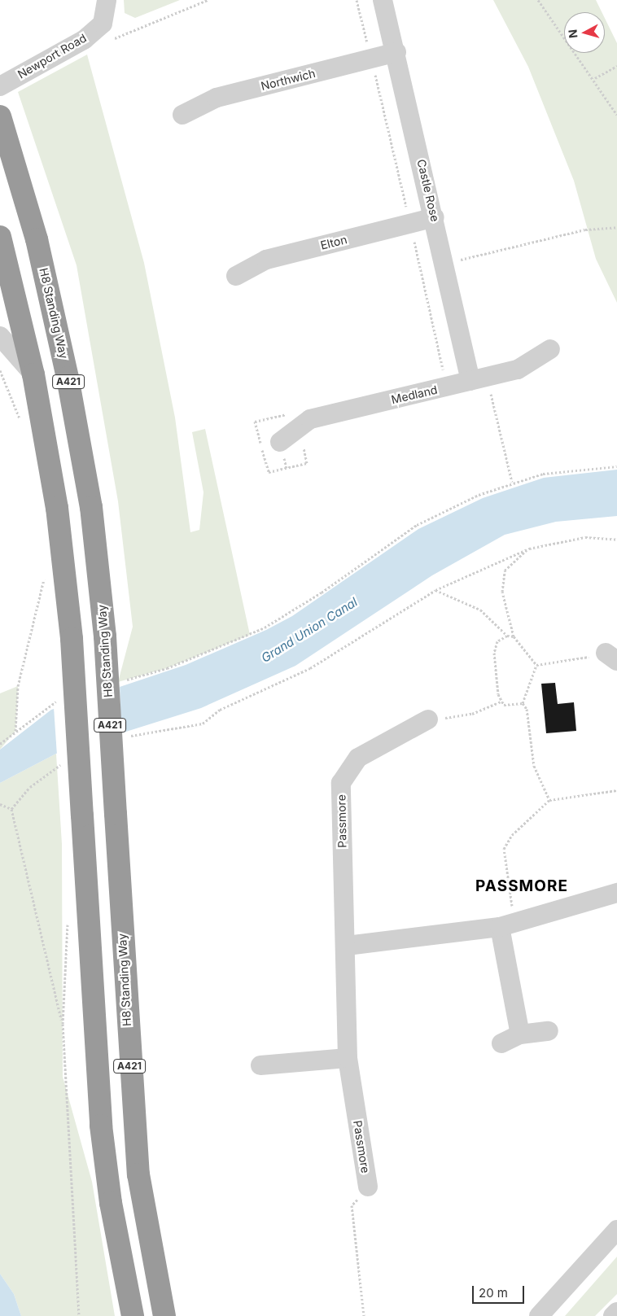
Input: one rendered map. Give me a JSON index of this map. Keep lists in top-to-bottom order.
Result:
{
  "streets": {
    "highway": ["H8 Standing Way", "A421"],
    "street": [
      "Newport Road",
      "Northwich",
      "Castle Rose",
      "Elton",
      "Medland",
      "Passmore"
    ]
  },
  "crossings": [
    ["Northwich", "Castle Rose"],
    ["Castle Rose", "Elton"],
    ["Castle Rose", "Medland"]
  ],
  "districts": ["PASSMORE"],
  "water": ["Grand Union Canal"],
  "scale_bar": "20 m",
  "north": "left"
}
